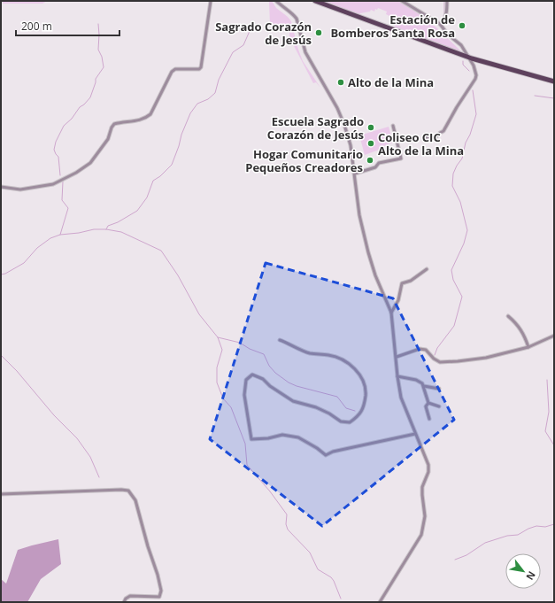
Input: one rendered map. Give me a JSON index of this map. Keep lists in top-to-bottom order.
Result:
{
  "places": [
    "Estación de Bomberos Santa Rosa",
    "Sagrado Corazón de Jesús",
    "Alto de la Mina",
    "Escuela Sagrado Corazón de Jesús",
    "Coliseo CIC Alto de la Mina",
    "Hogar Comunitario Pequeños Creadores"
  ],
  "scale_bar": "200 m",
  "north": "bottom right"
}
